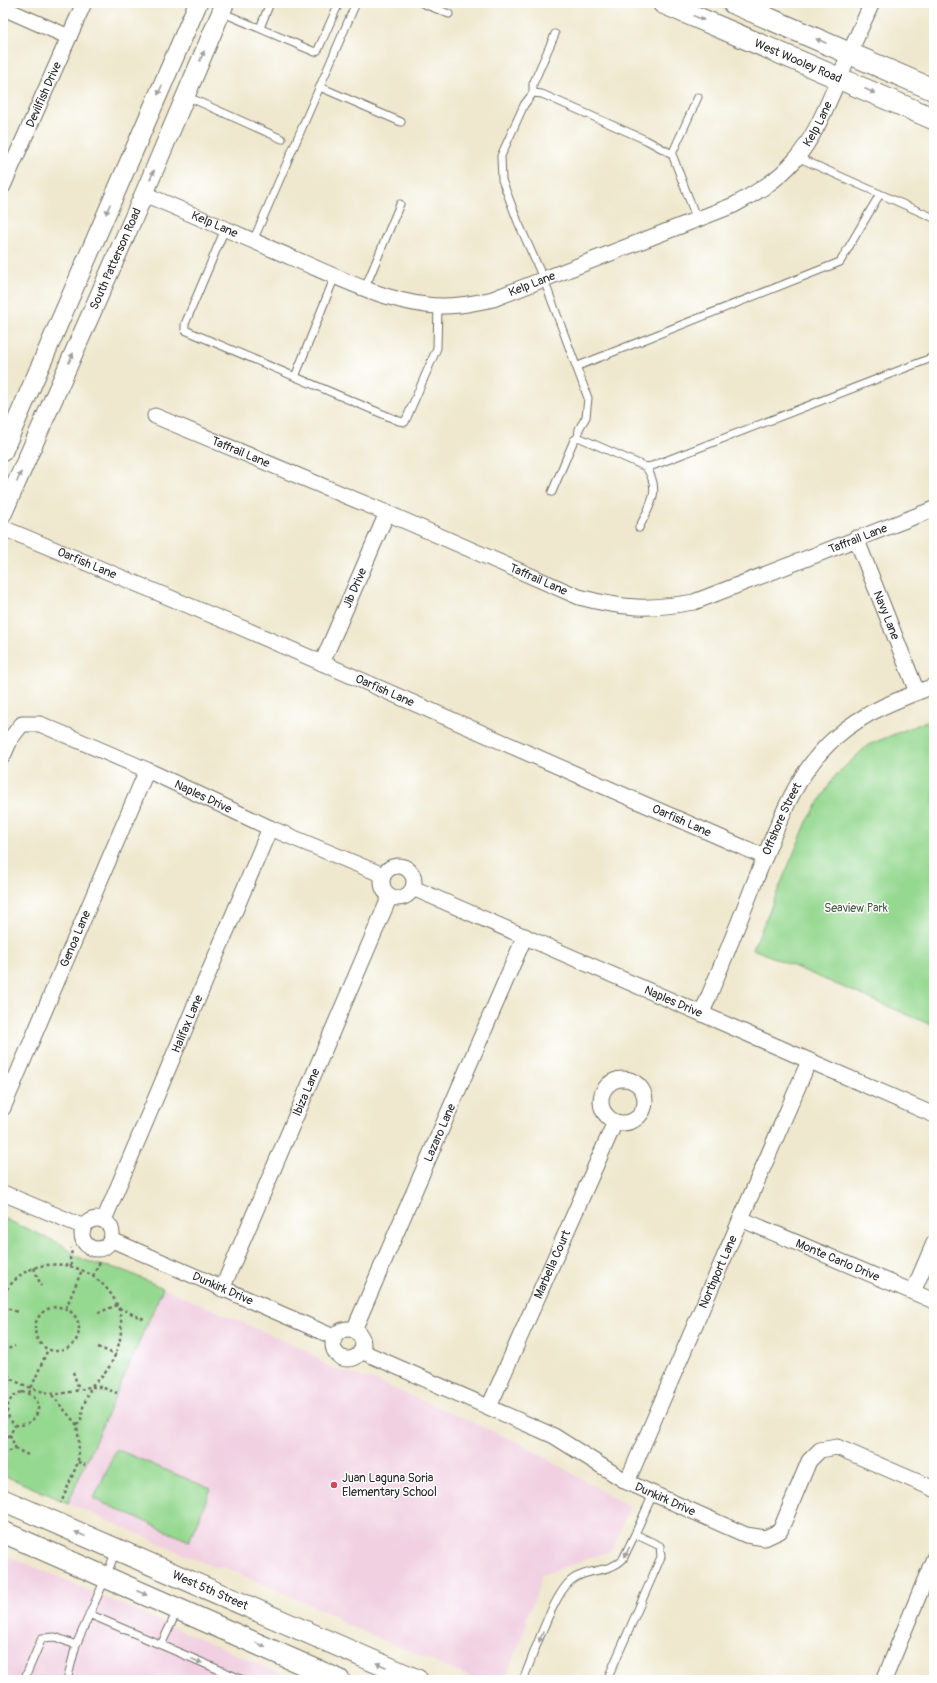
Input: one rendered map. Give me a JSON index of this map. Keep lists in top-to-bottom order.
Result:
{
  "streets": {
    "main road": ["West Wooley Road", "West 5th Street"],
    "street": [
      "Devilfish Drive",
      "Kelp Lane",
      "South Patterson Road",
      "Taffrail Lane",
      "Oarfish Lane",
      "Jib Drive",
      "Navy Lane",
      "Naples Drive",
      "Offshore Street",
      "Genoa Lane",
      "Halifax Lane",
      "Ibiza Lane",
      "Lazaro Lane",
      "Monte Carlo Drive",
      "Marbella Court",
      "Northport Lane",
      "Dunkirk Drive"
    ]
  },
  "crossings": [
    ["West Wooley Road", "Kelp Lane"],
    ["Kelp Lane", "South Patterson Road"],
    ["Taffrail Lane", "Jib Drive"],
    ["Taffrail Lane", "Navy Lane"],
    ["Oarfish Lane", "Jib Drive"],
    ["Oarfish Lane", "Offshore Street"],
    ["Navy Lane", "Offshore Street"],
    ["Naples Drive", "Offshore Street"],
    ["Naples Drive", "Genoa Lane"],
    ["Naples Drive", "Halifax Lane"],
    ["Naples Drive", "Ibiza Lane"],
    ["Naples Drive", "Lazaro Lane"],
    ["Naples Drive", "Northport Lane"],
    ["Halifax Lane", "Dunkirk Drive"],
    ["Ibiza Lane", "Dunkirk Drive"],
    ["Lazaro Lane", "Dunkirk Drive"],
    ["Monte Carlo Drive", "Northport Lane"],
    ["Marbella Court", "Dunkirk Drive"],
    ["Northport Lane", "Dunkirk Drive"]
  ],
  "parks": ["Seaview Park"],
  "places": ["Juan Laguna Soria Elementary School"]
}
